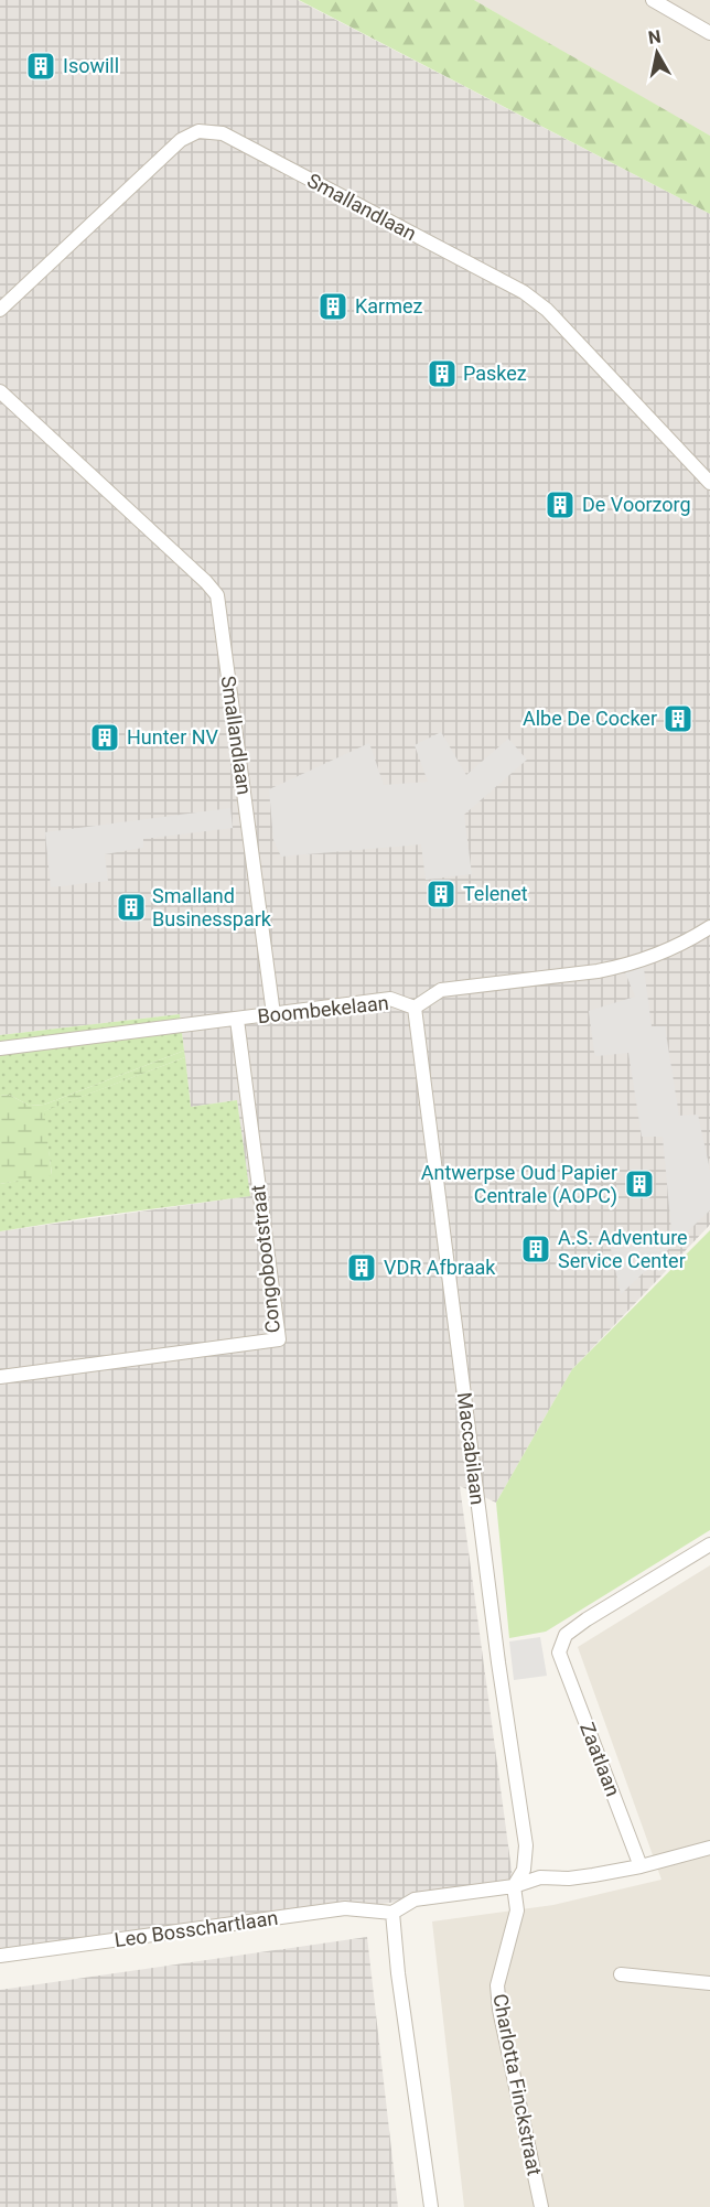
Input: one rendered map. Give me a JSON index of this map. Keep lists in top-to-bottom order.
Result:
{
  "streets": {
    "street": [
      "Smallandlaan",
      "Boombekelaan",
      "Congobootstraat",
      "Maccabilaan",
      "Zaatlaan",
      "Leo Bosschartlaan",
      "Charlotta Finckstraat"
    ]
  },
  "crossings": [
    ["Smallandlaan", "Boombekelaan"],
    ["Boombekelaan", "Congobootstraat"],
    ["Boombekelaan", "Maccabilaan"],
    ["Maccabilaan", "Charlotta Finckstraat"]
  ],
  "places": {
    "building": [
      "Isowill",
      "Karmez",
      "Paskez",
      "De Voorzorg",
      "Albe De Cocker",
      "Hunter NV",
      "Telenet",
      "Smalland Businesspark",
      "Antwerpse Oud Papier Centrale (AOPC)",
      "A.S. Adventure Service Center",
      "VDR Afbraak"
    ]
  },
  "north": "top"
}
